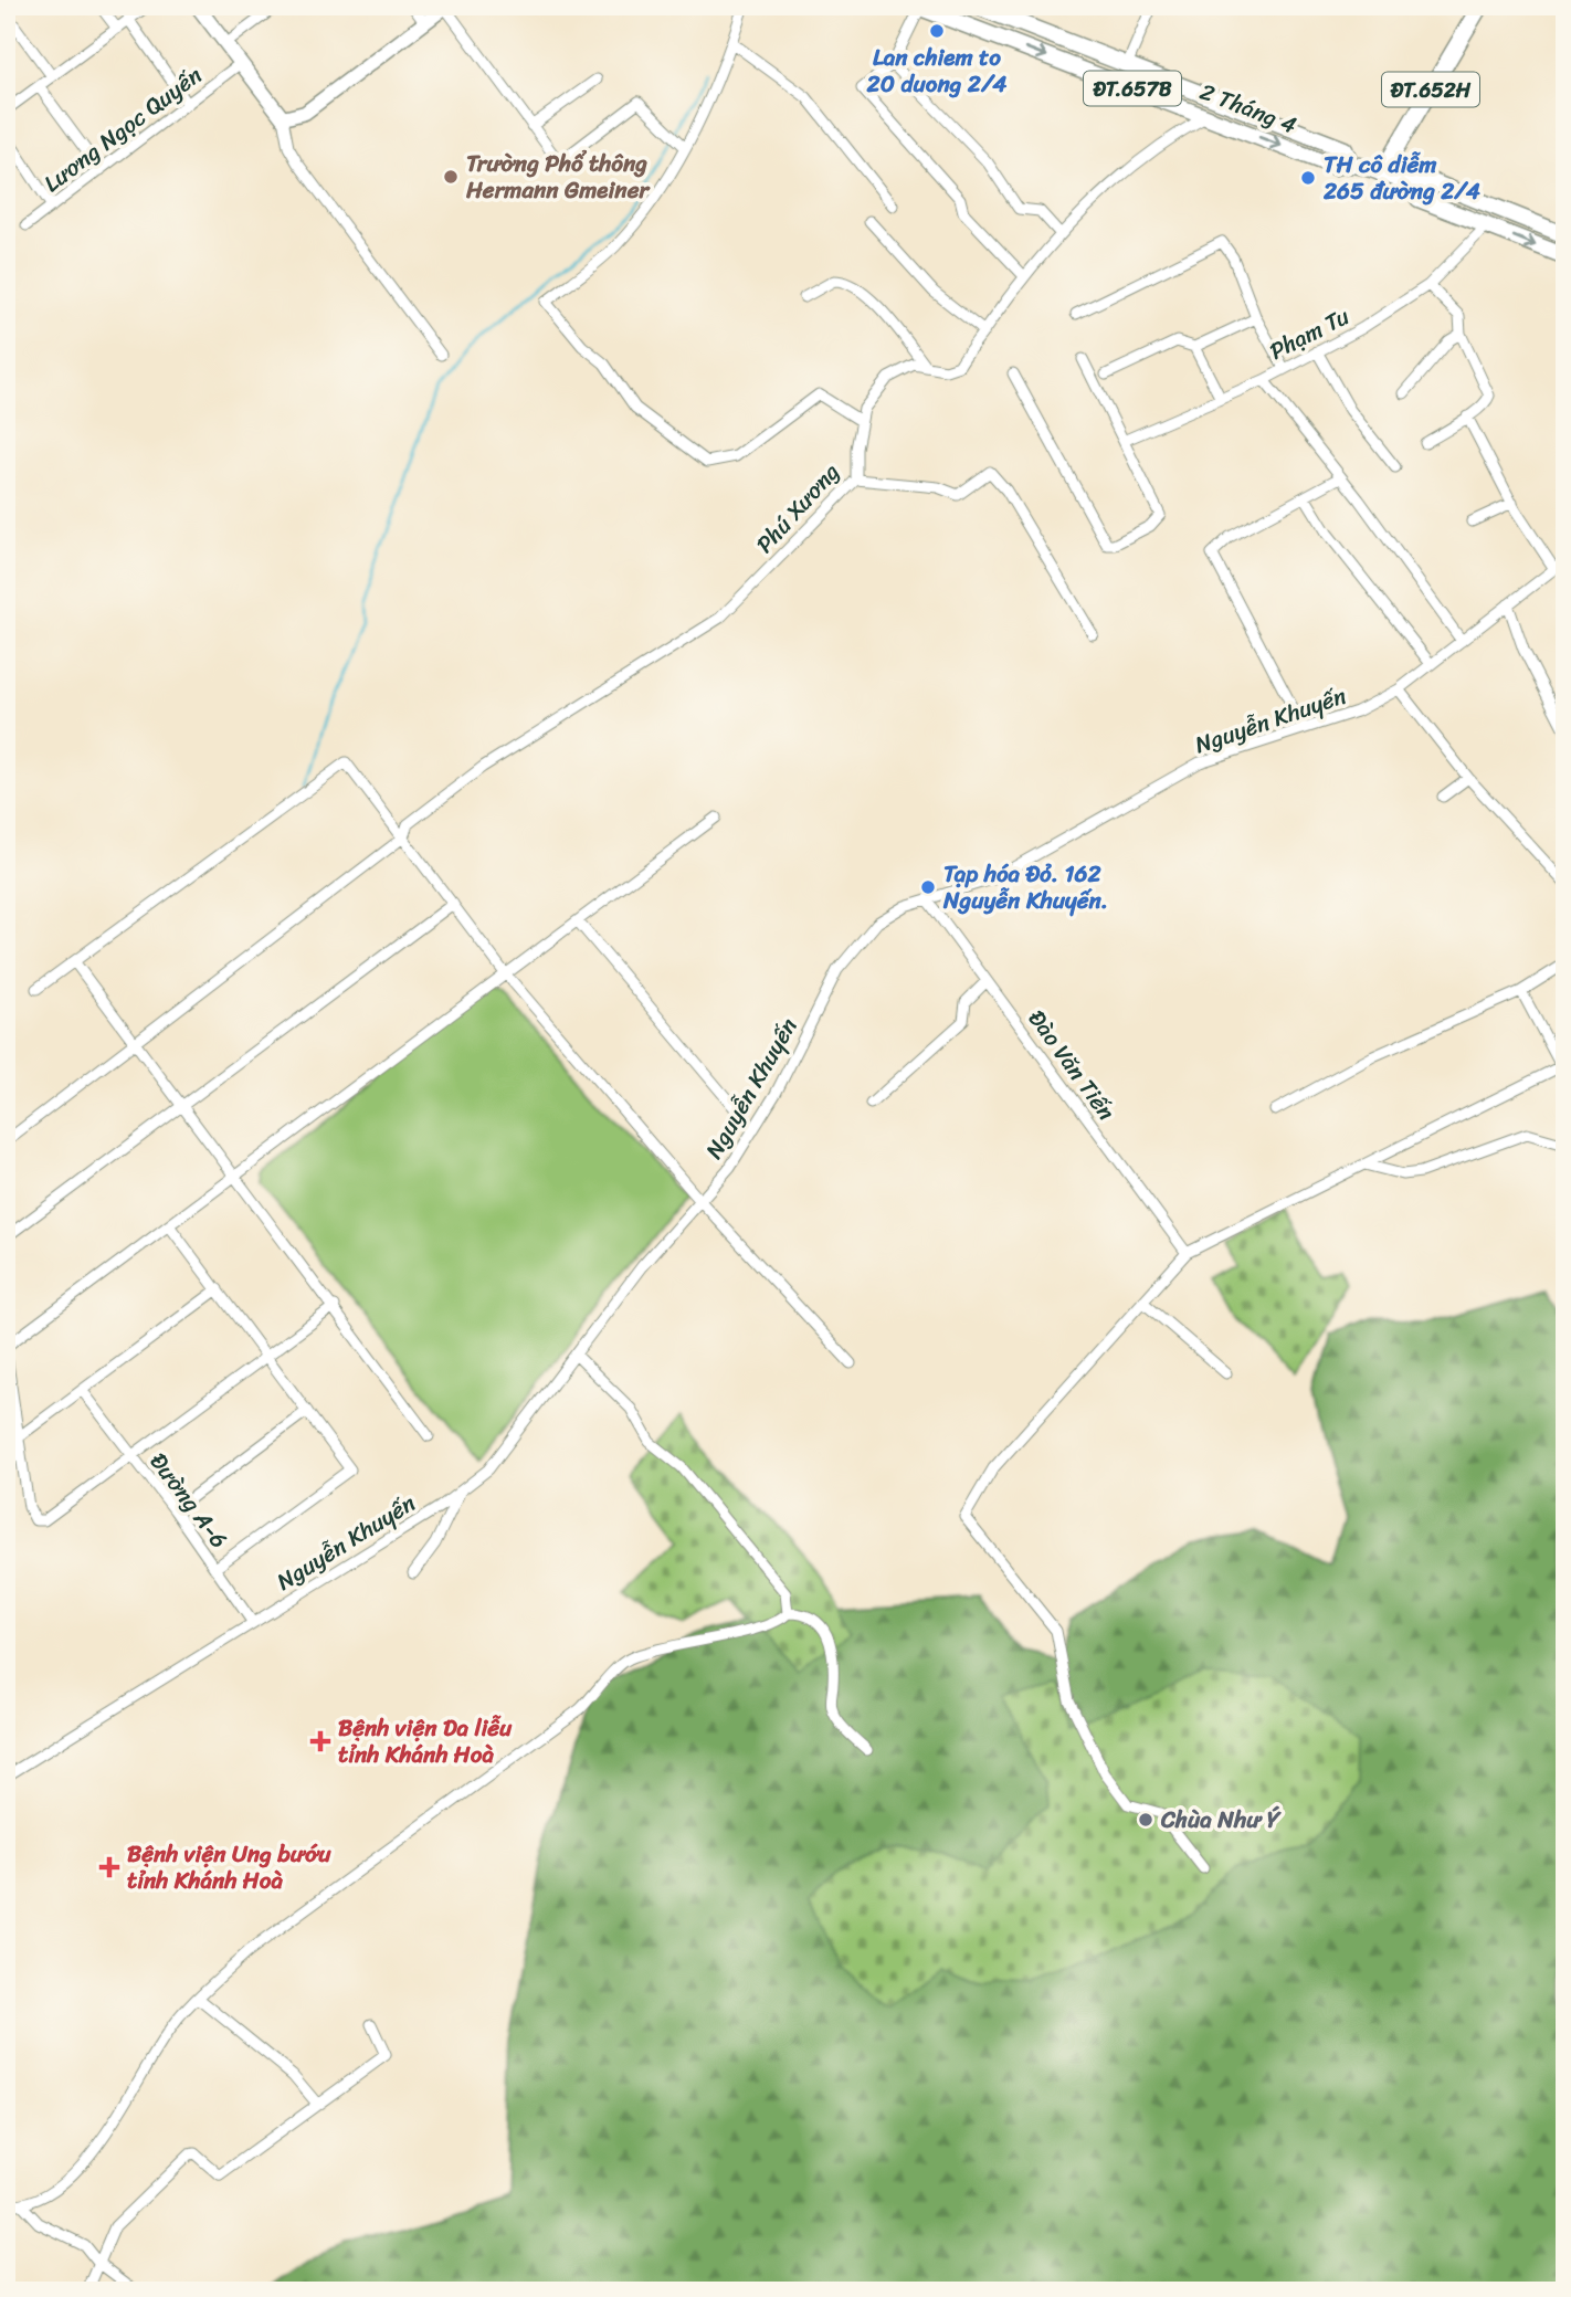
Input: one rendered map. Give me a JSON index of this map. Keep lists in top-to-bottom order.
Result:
{
  "streets": {
    "main road": ["ĐT.657B", "ĐT.652H", "2 Tháng 4"],
    "street": [
      "Lương Ngọc Quyến",
      "Phạm Tu",
      "Phú Xương",
      "Nguyễn Khuyến",
      "Đào Văn Tiến",
      "Đường A-6"
    ]
  },
  "crossings": [
    ["ĐT.652H", "2 Tháng 4"],
    ["2 Tháng 4", "Phạm Tu"],
    ["2 Tháng 4", "Phú Xương"],
    ["Nguyễn Khuyến", "Đào Văn Tiến"],
    ["Nguyễn Khuyến", "Đường A-6"]
  ],
  "places": {
    "other": [
      "Lan chiem to 20 duong 2/4",
      "Trường Phổ thông Hermann Gmeiner",
      "TH cô diễm 265 đường 2/4",
      "Tạp hóa Đỏ. 162 Nguyễn Khuyến.",
      "Chùa Như Ý"
    ],
    "health": ["Bệnh viện Da liễu tỉnh Khánh Hoà", "Bệnh viện Ung bướu tỉnh Khánh Hoà"]
  }
}
